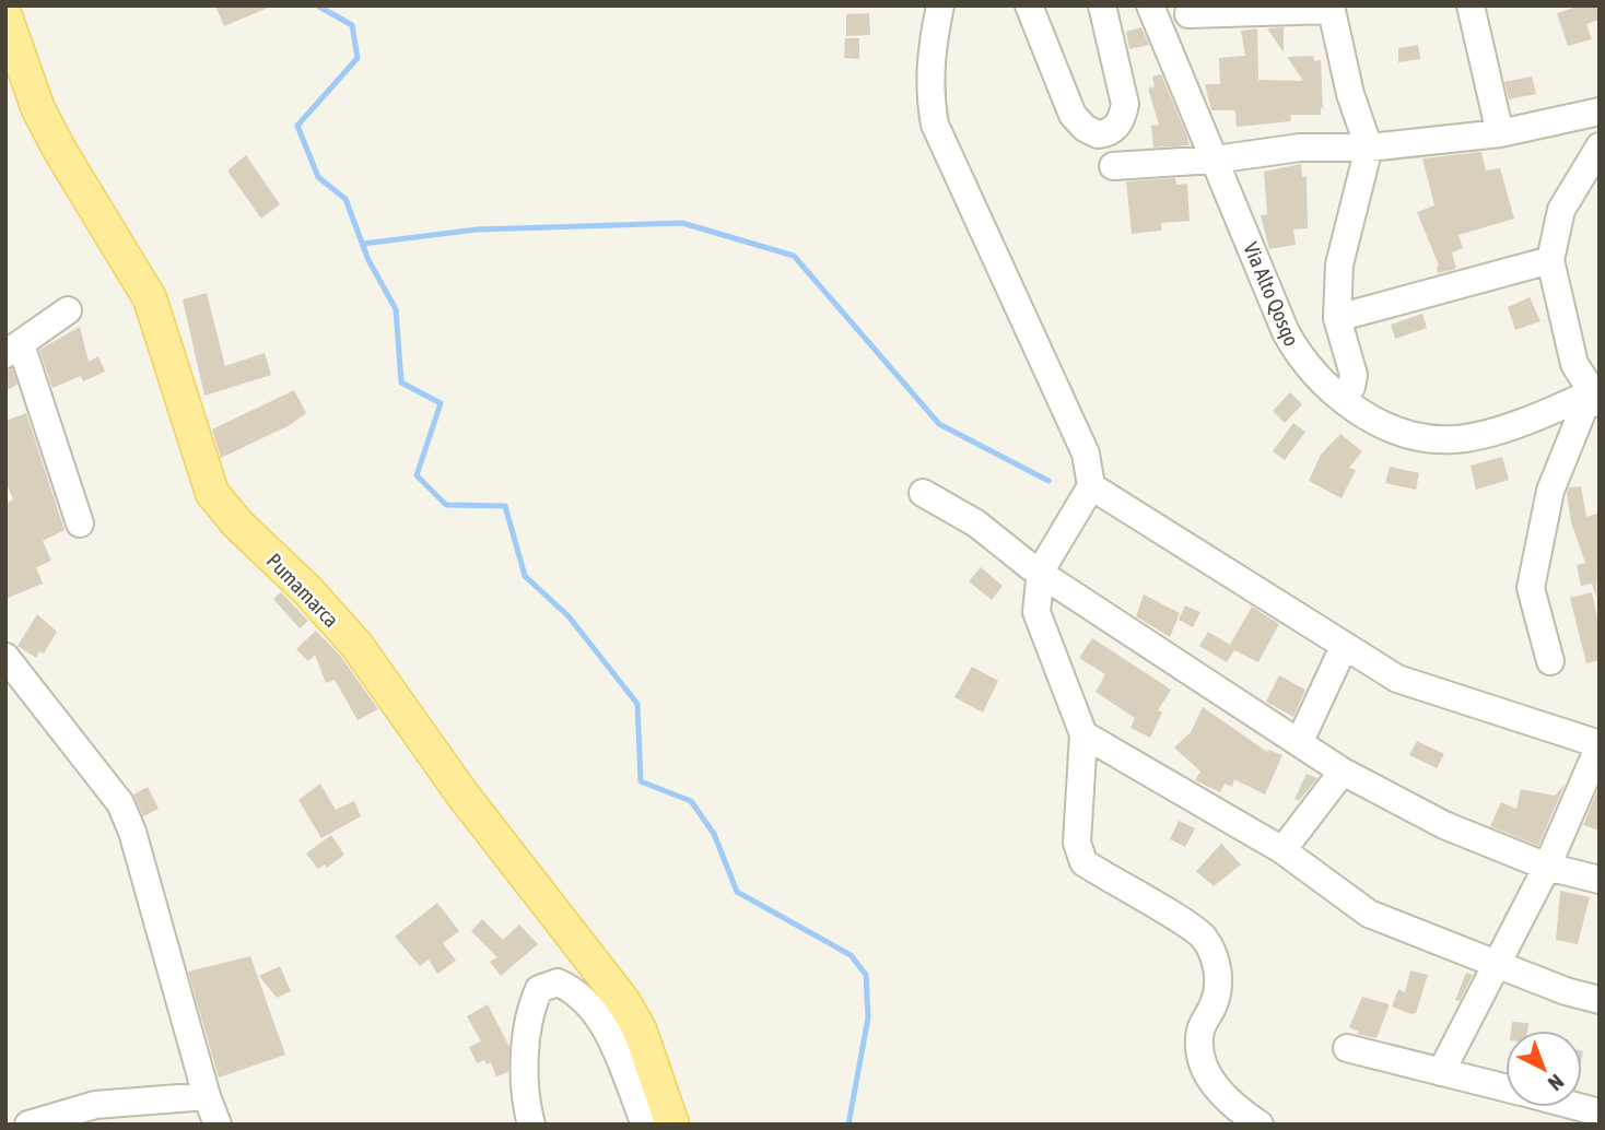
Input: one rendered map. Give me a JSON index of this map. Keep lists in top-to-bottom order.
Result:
{
  "streets": {
    "main road": ["Pumamarca"],
    "street": ["Via Alto Qosqo"]
  },
  "north": "bottom right"
}
